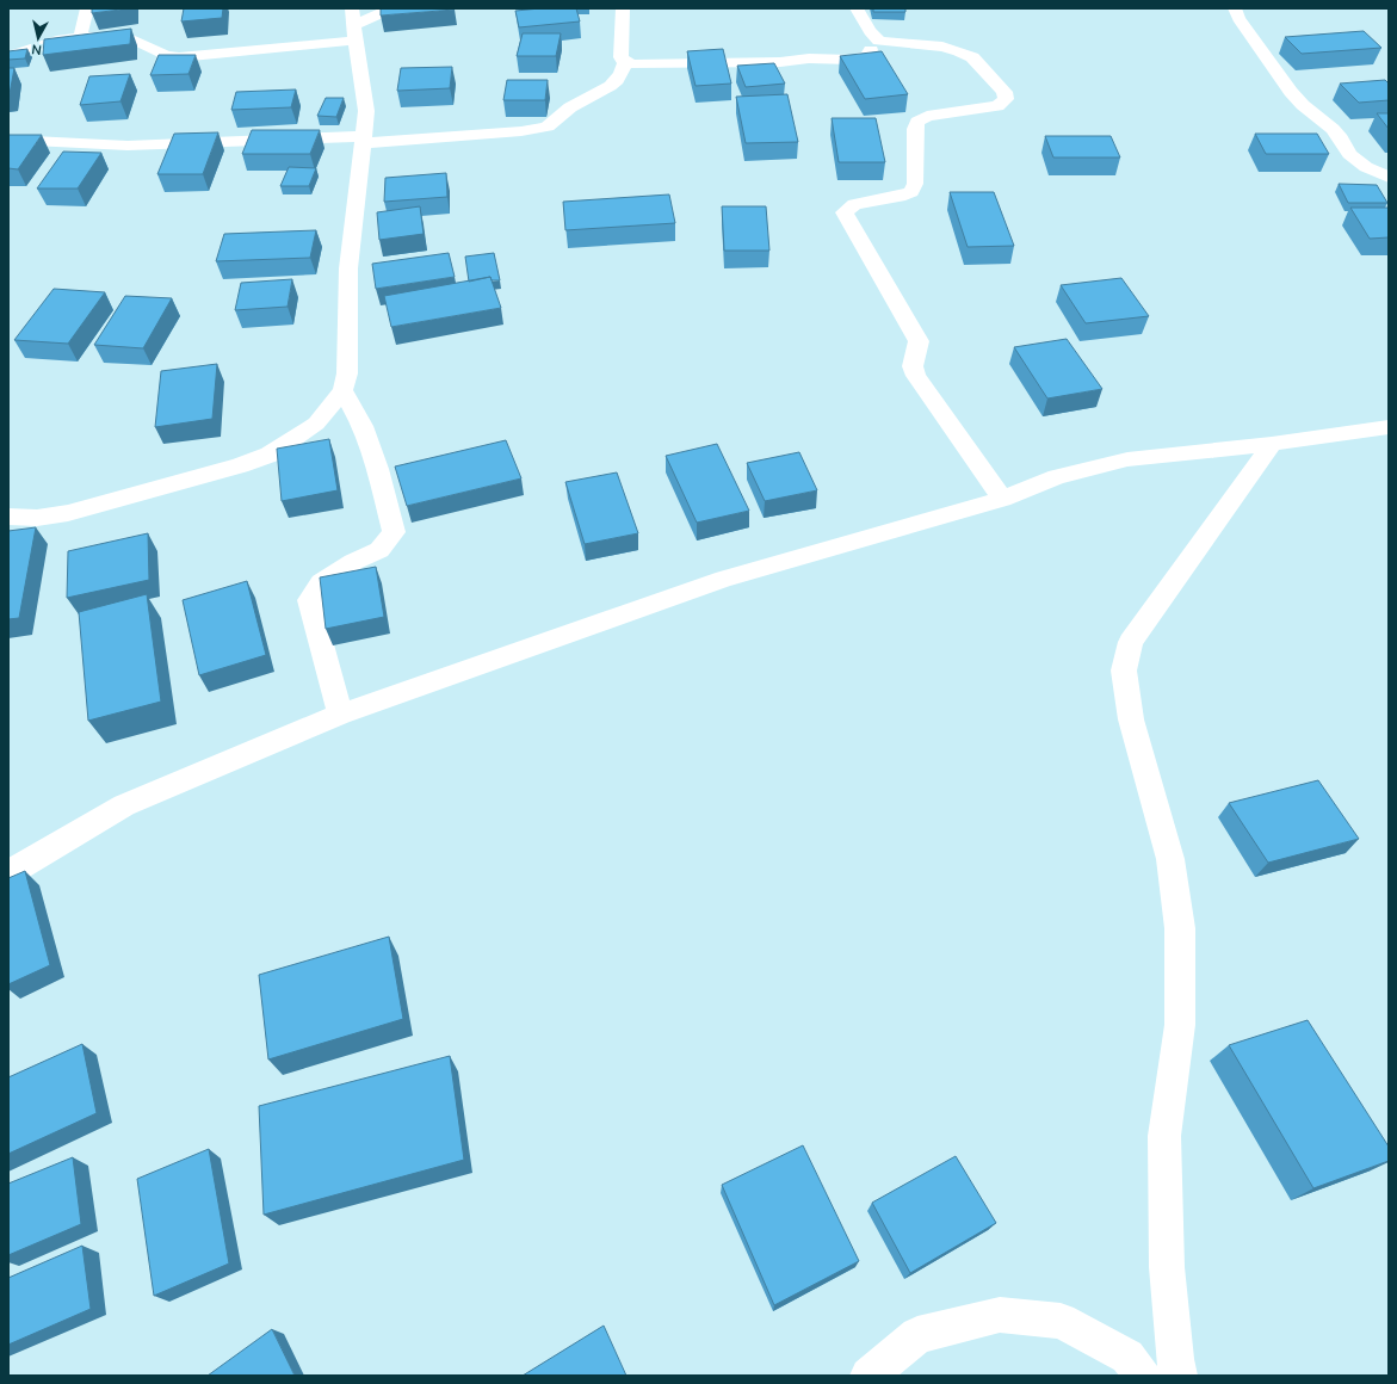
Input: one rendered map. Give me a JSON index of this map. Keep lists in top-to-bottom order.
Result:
{
  "north": "bottom"
}
